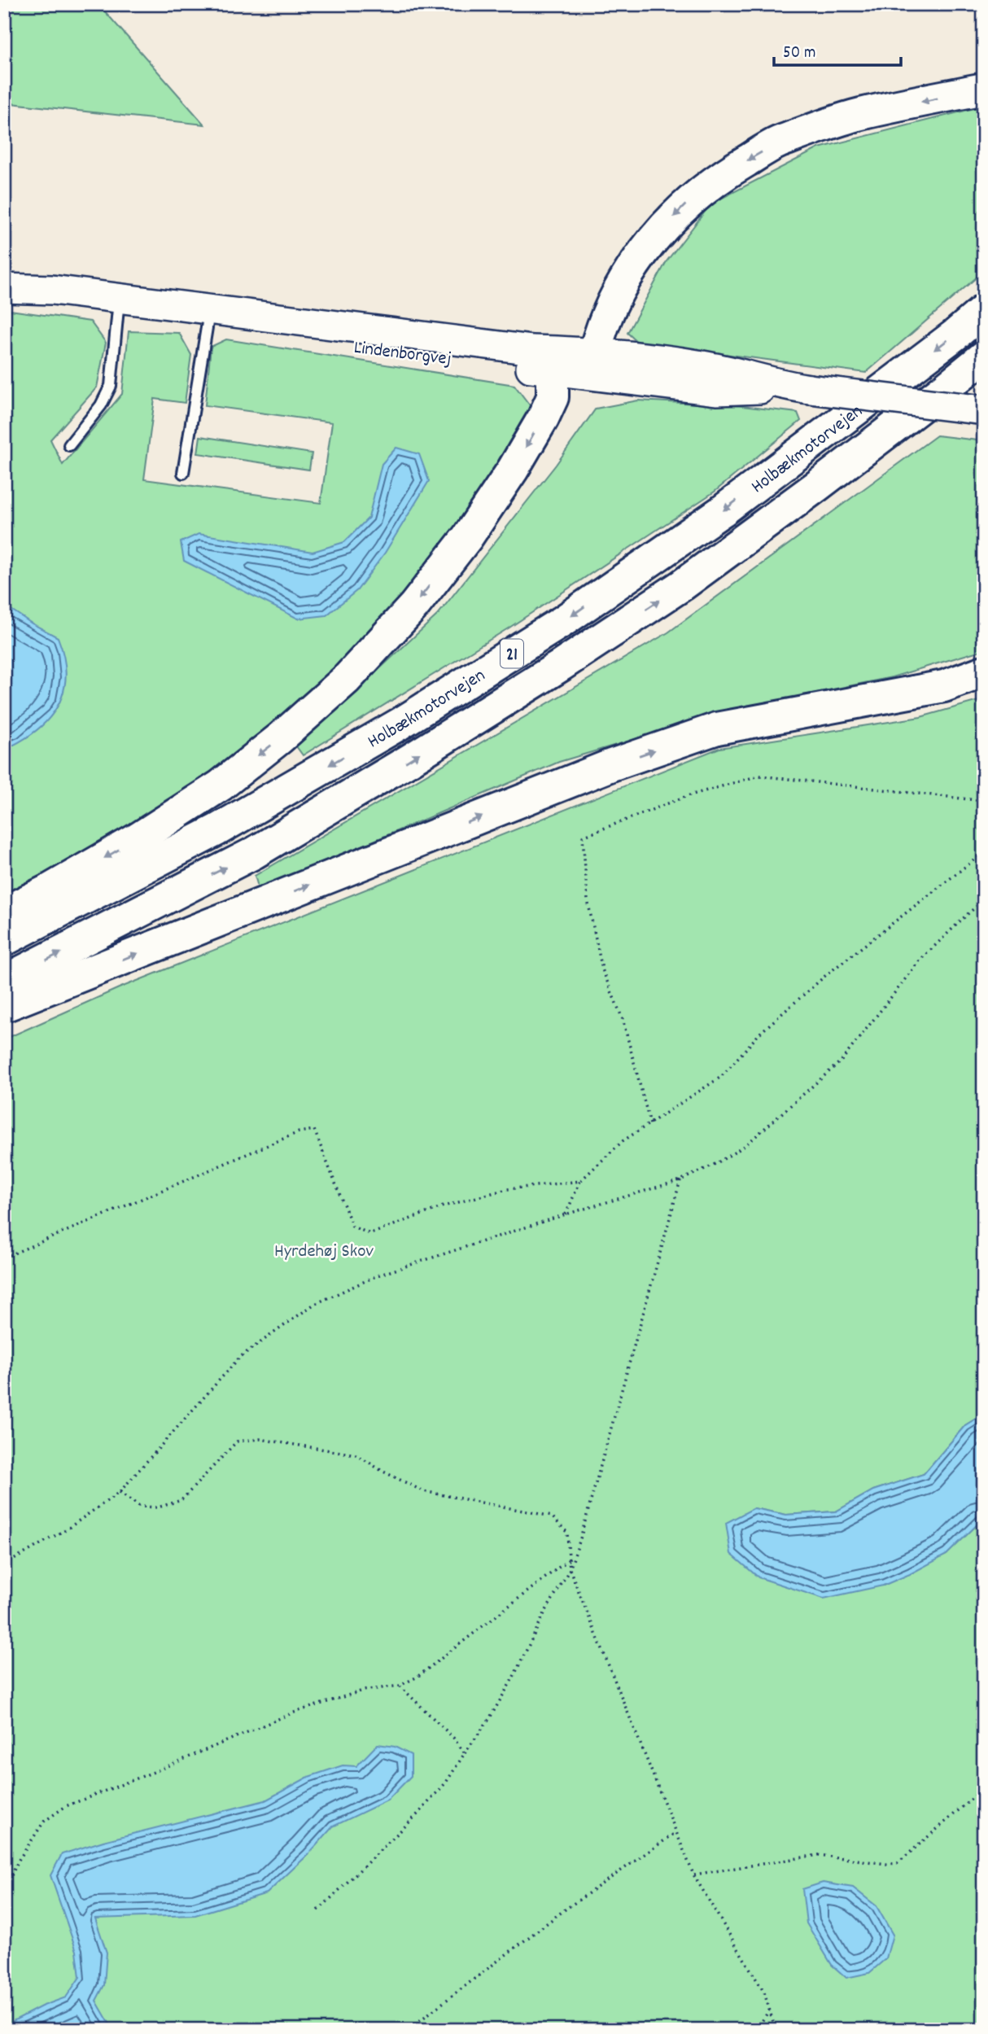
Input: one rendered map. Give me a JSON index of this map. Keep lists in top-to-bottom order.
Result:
{
  "streets": {
    "highway": ["Holbækmotorvejen", "21"],
    "main road": ["Lindenborgvej"]
  },
  "parks": ["Hyrdehøj Skov"],
  "scale_bar": "50 m"
}
